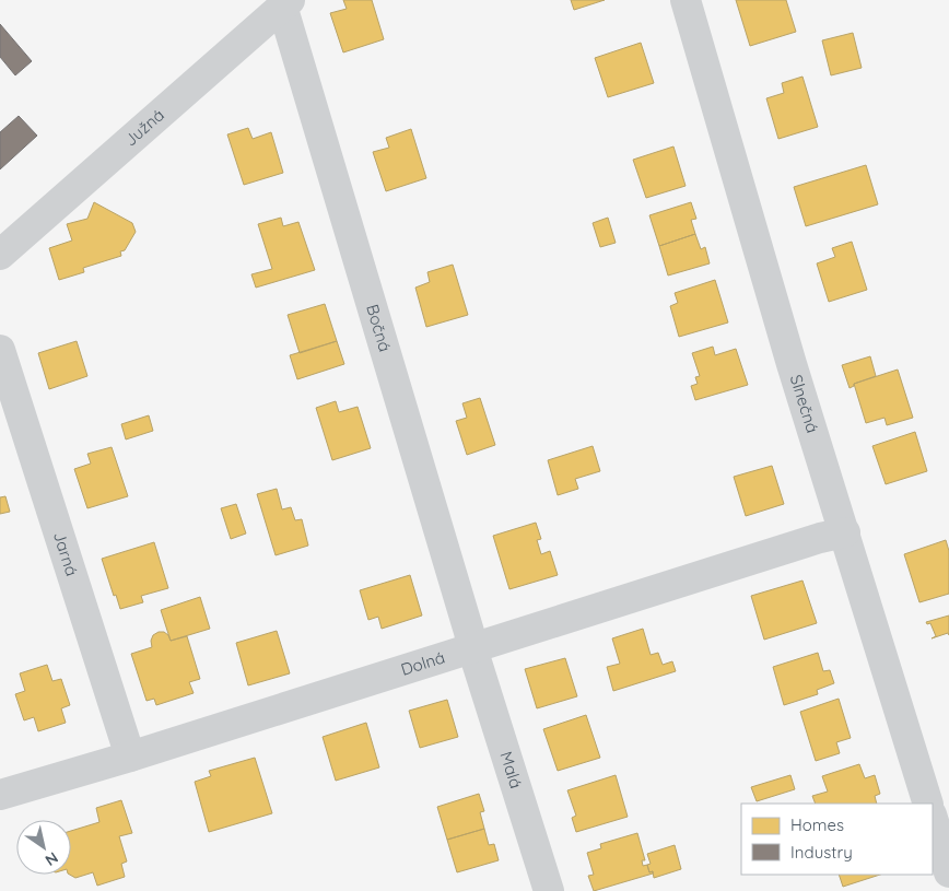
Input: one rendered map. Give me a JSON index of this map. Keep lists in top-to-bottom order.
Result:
{
  "streets": {
    "street": [
      "Južná",
      "Bočná",
      "Slnečná",
      "Jarná",
      "Dolná",
      "Malá"
    ]
  },
  "crossings": [
    ["Južná", "Bočná"],
    ["Bočná", "Dolná"],
    ["Bočná", "Malá"],
    ["Slnečná", "Dolná"],
    ["Jarná", "Dolná"],
    ["Dolná", "Malá"]
  ],
  "legend": ["Homes", "Industry"],
  "north": "bottom right"
}
